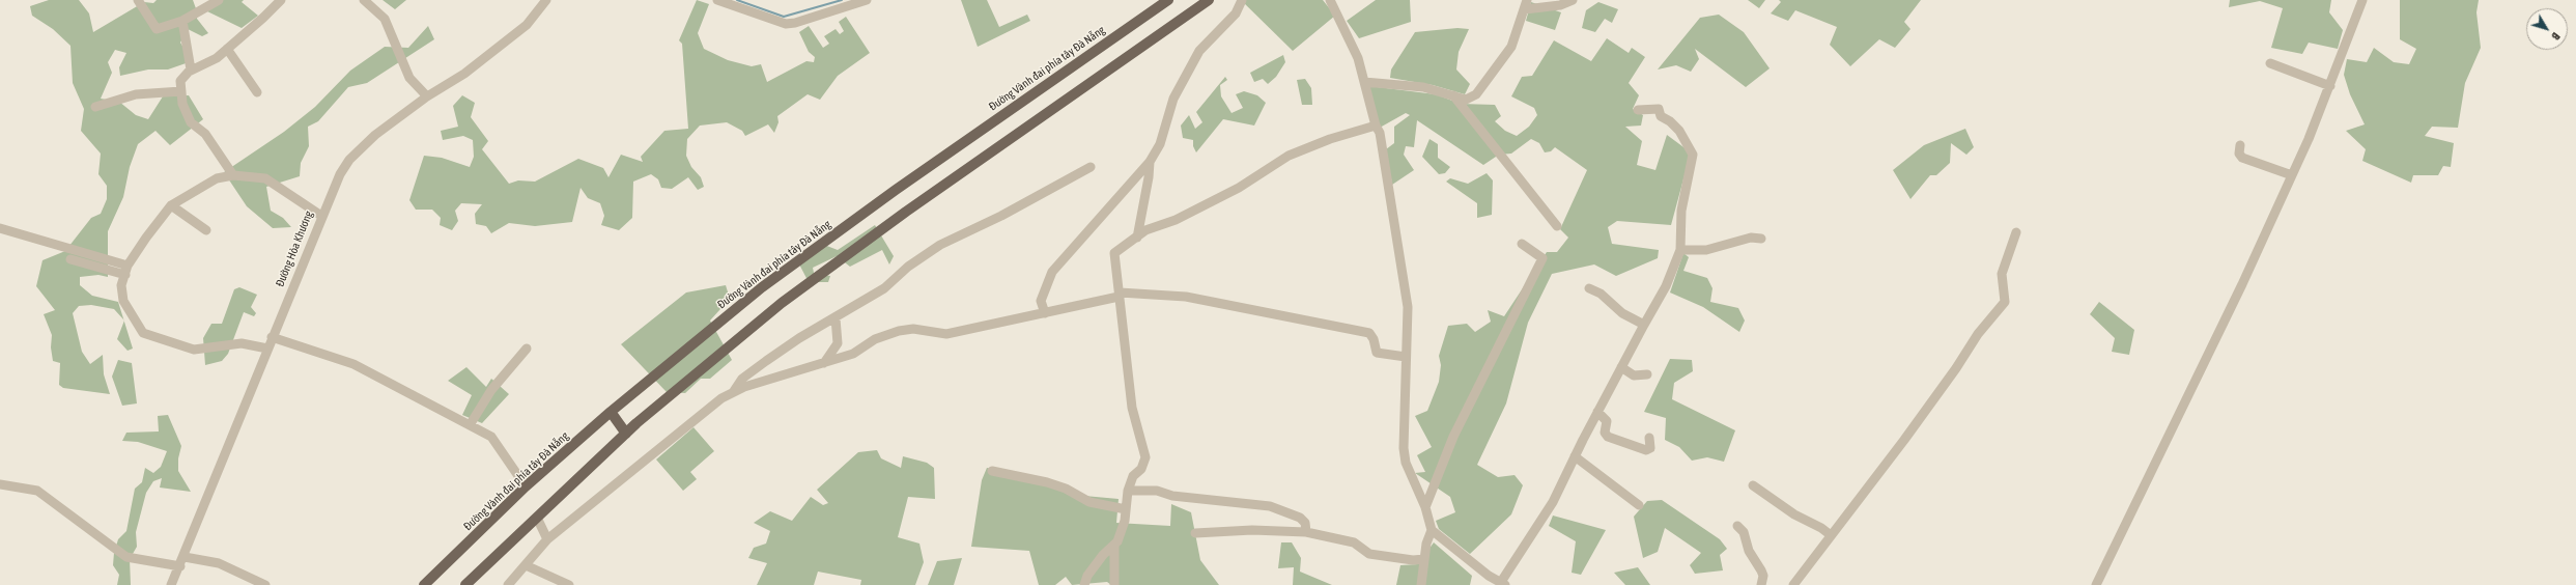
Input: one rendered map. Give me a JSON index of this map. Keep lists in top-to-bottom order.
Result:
{
  "streets": {
    "main road": ["Đường Vành đai phía tây Đà Nẵng"],
    "street": ["Đường Hòa Khương"]
  },
  "north": "bottom right"
}
